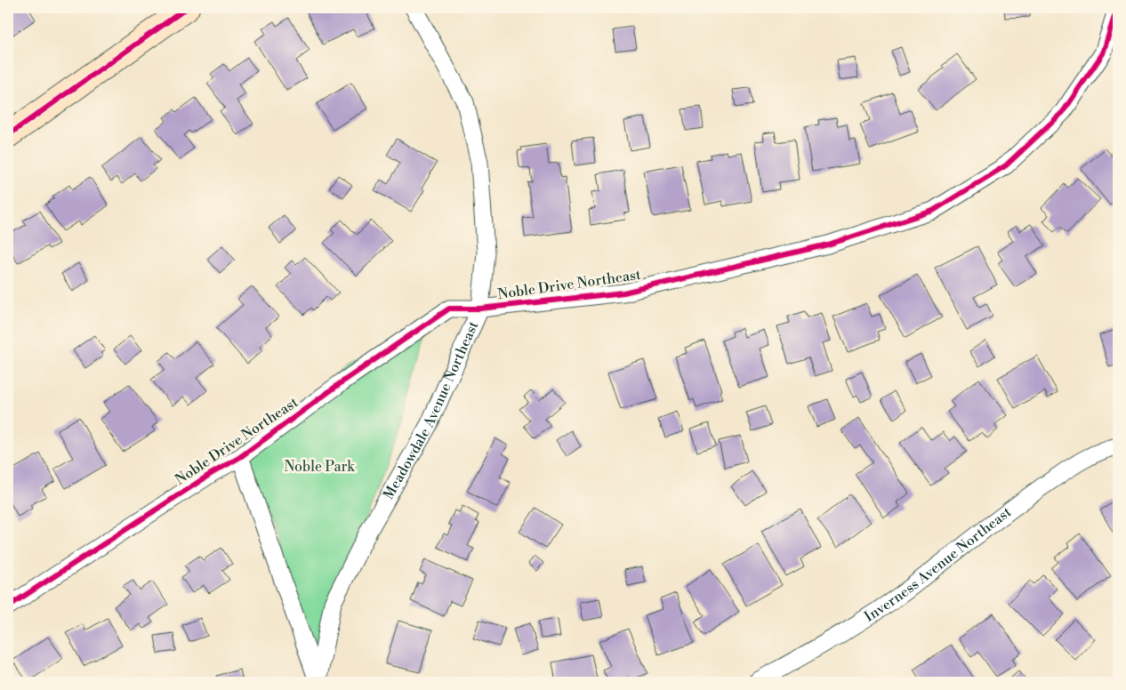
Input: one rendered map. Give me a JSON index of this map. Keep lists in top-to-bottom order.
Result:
{
  "streets": {
    "street": ["Noble Drive Northeast", "Meadowdale Avenue Northeast", "Inverness Avenue Northeast"]
  },
  "crossings": [
    ["Noble Drive Northeast", "Meadowdale Avenue Northeast"]
  ],
  "parks": ["Noble Park"]
}
